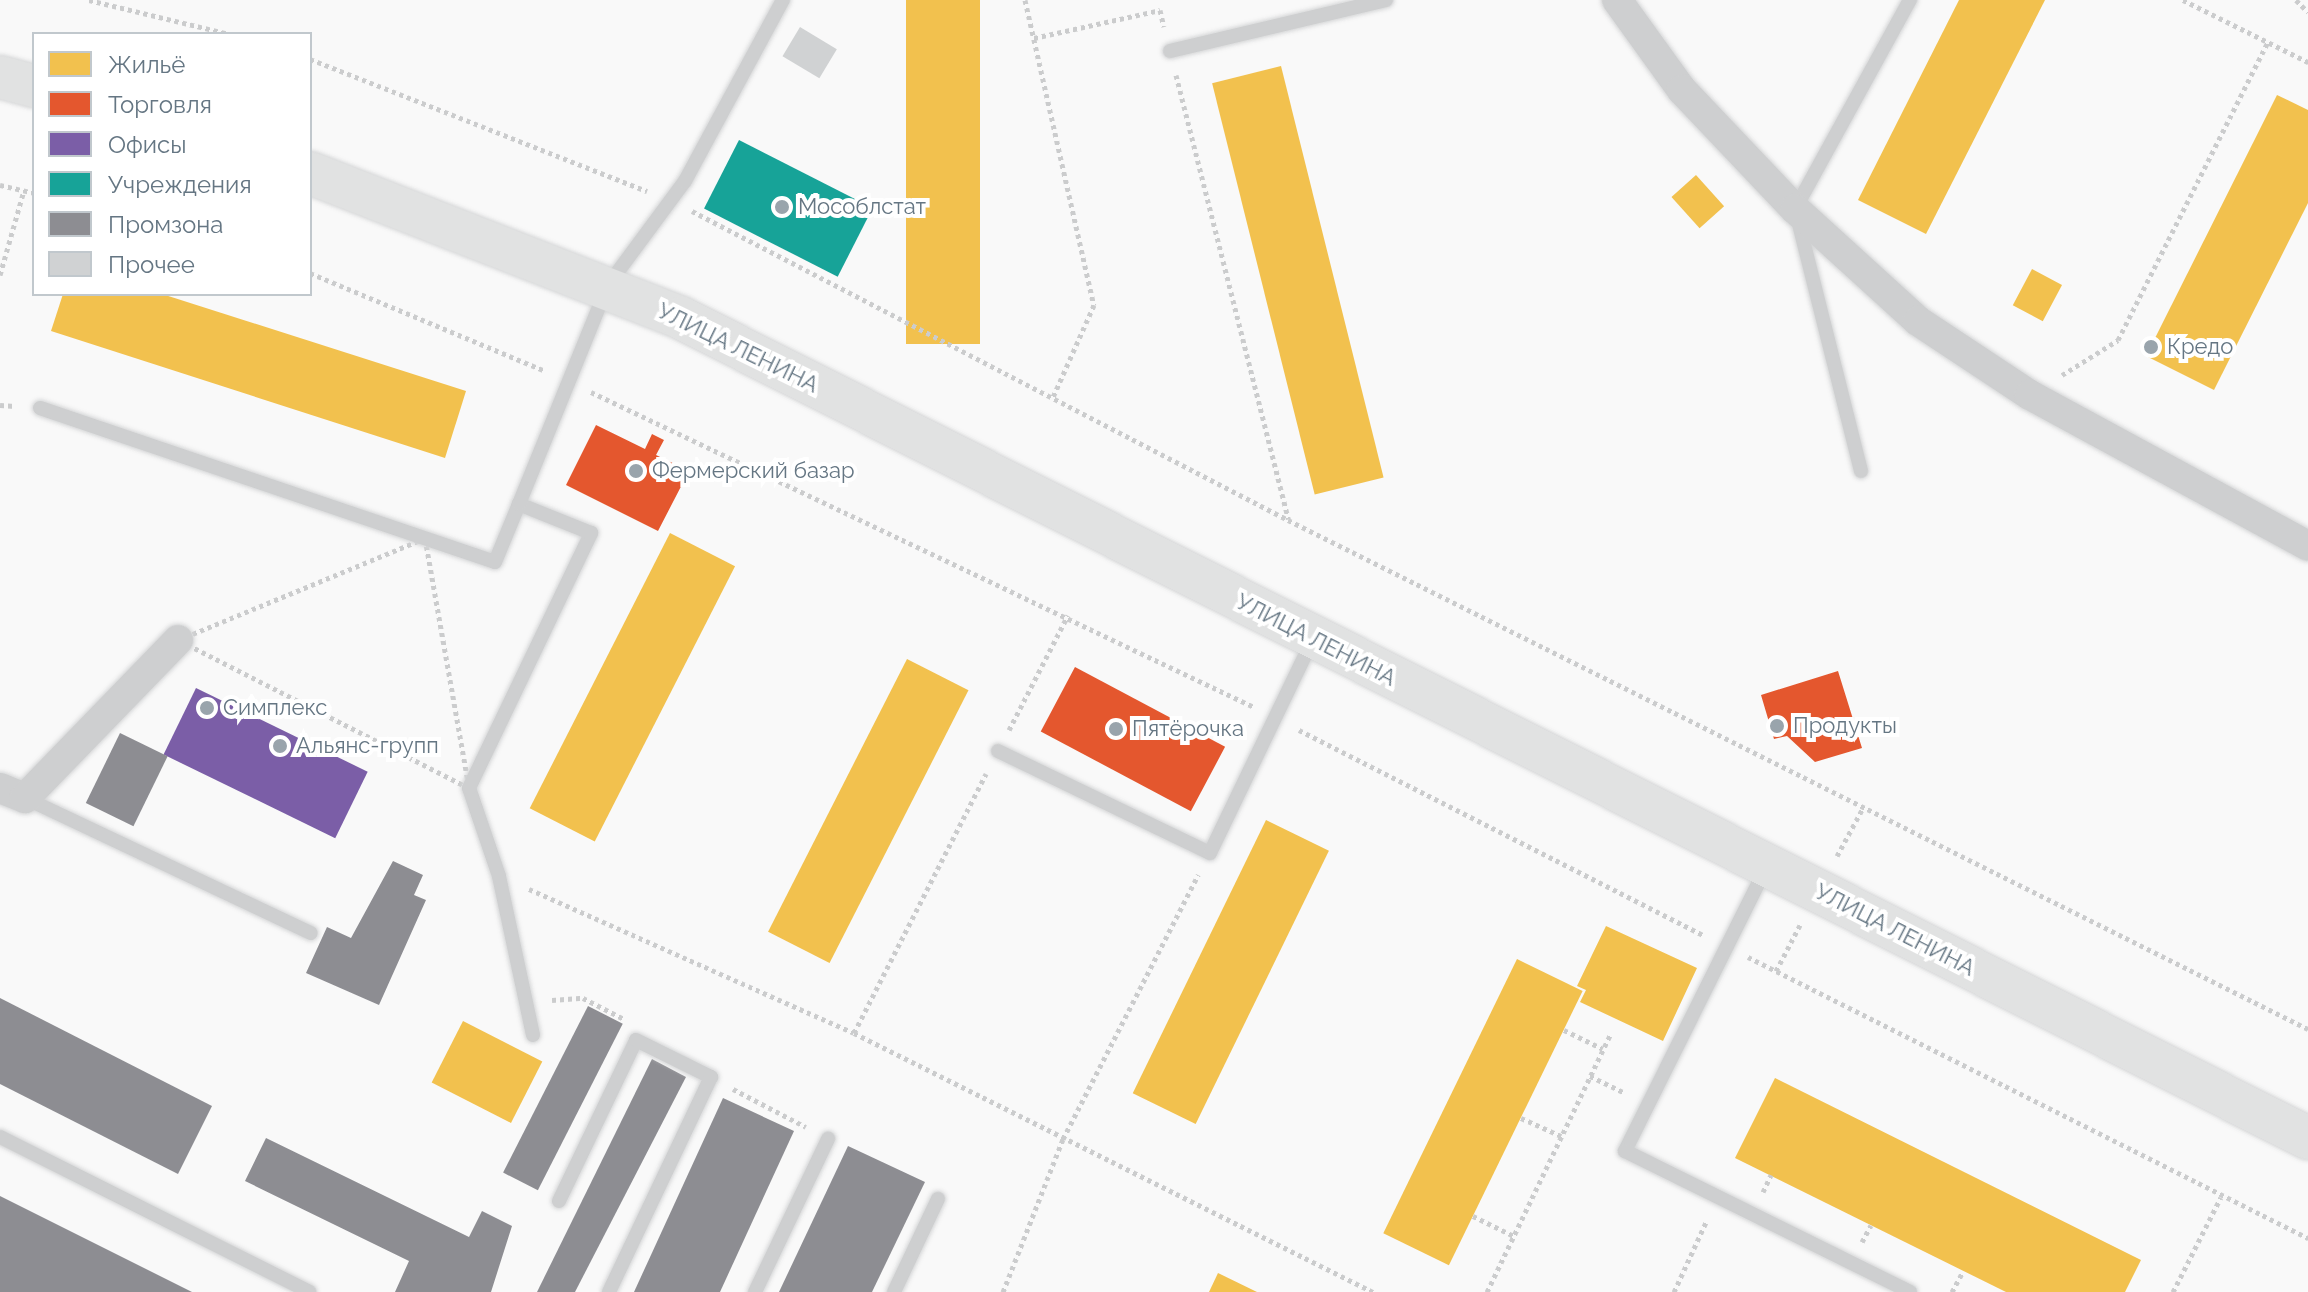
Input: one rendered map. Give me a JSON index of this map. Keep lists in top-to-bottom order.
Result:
{
  "streets": {
    "main road": ["УЛИЦА ЛЕНИНА"]
  },
  "places": [
    "Мособлстат",
    "Кредо",
    "Фермерский базар",
    "Симплекс",
    "Продукты",
    "Пятёрочка",
    "Альянс-групп"
  ],
  "legend": [
    "Жильё",
    "Торговля",
    "Офисы",
    "Учреждения",
    "Промзона",
    "Прочее"
  ]
}
